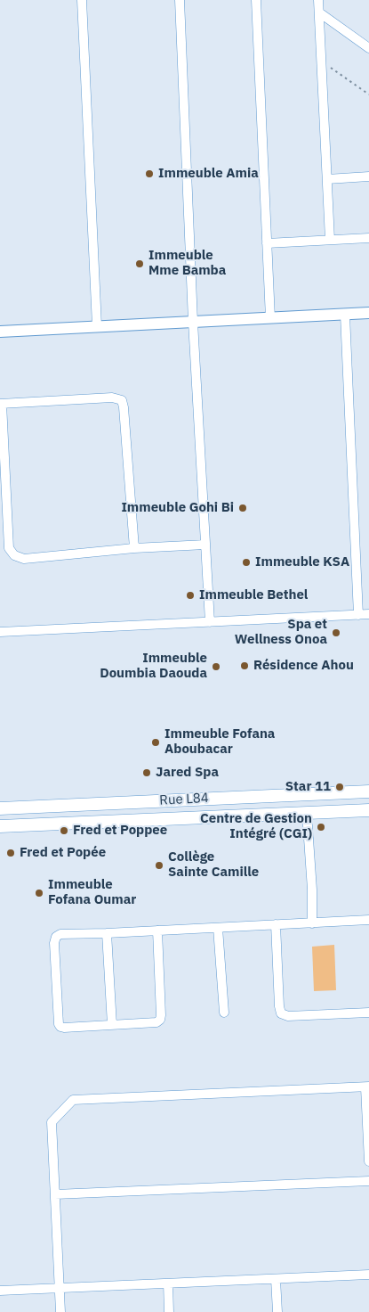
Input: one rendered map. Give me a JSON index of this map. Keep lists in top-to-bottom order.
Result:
{
  "streets": {
    "main road": ["Rue L84"]
  },
  "places": [
    "Immeuble Amia",
    "Immeuble Mme Bamba",
    "Immeuble Gohi Bi",
    "Immeuble KSA",
    "Immeuble Bethel",
    "Spa et Wellness Onoa",
    "Résidence Ahou",
    "Immeuble Doumbia Daouda",
    "Immeuble Fofana Aboubacar",
    "Jared Spa",
    "Star 11",
    "Centre de Gestion Intégré (CGI)",
    "Fred et Poppee",
    "Fred et Popée",
    "Collège Sainte Camille",
    "Immeuble Fofana Oumar"
  ]
}
